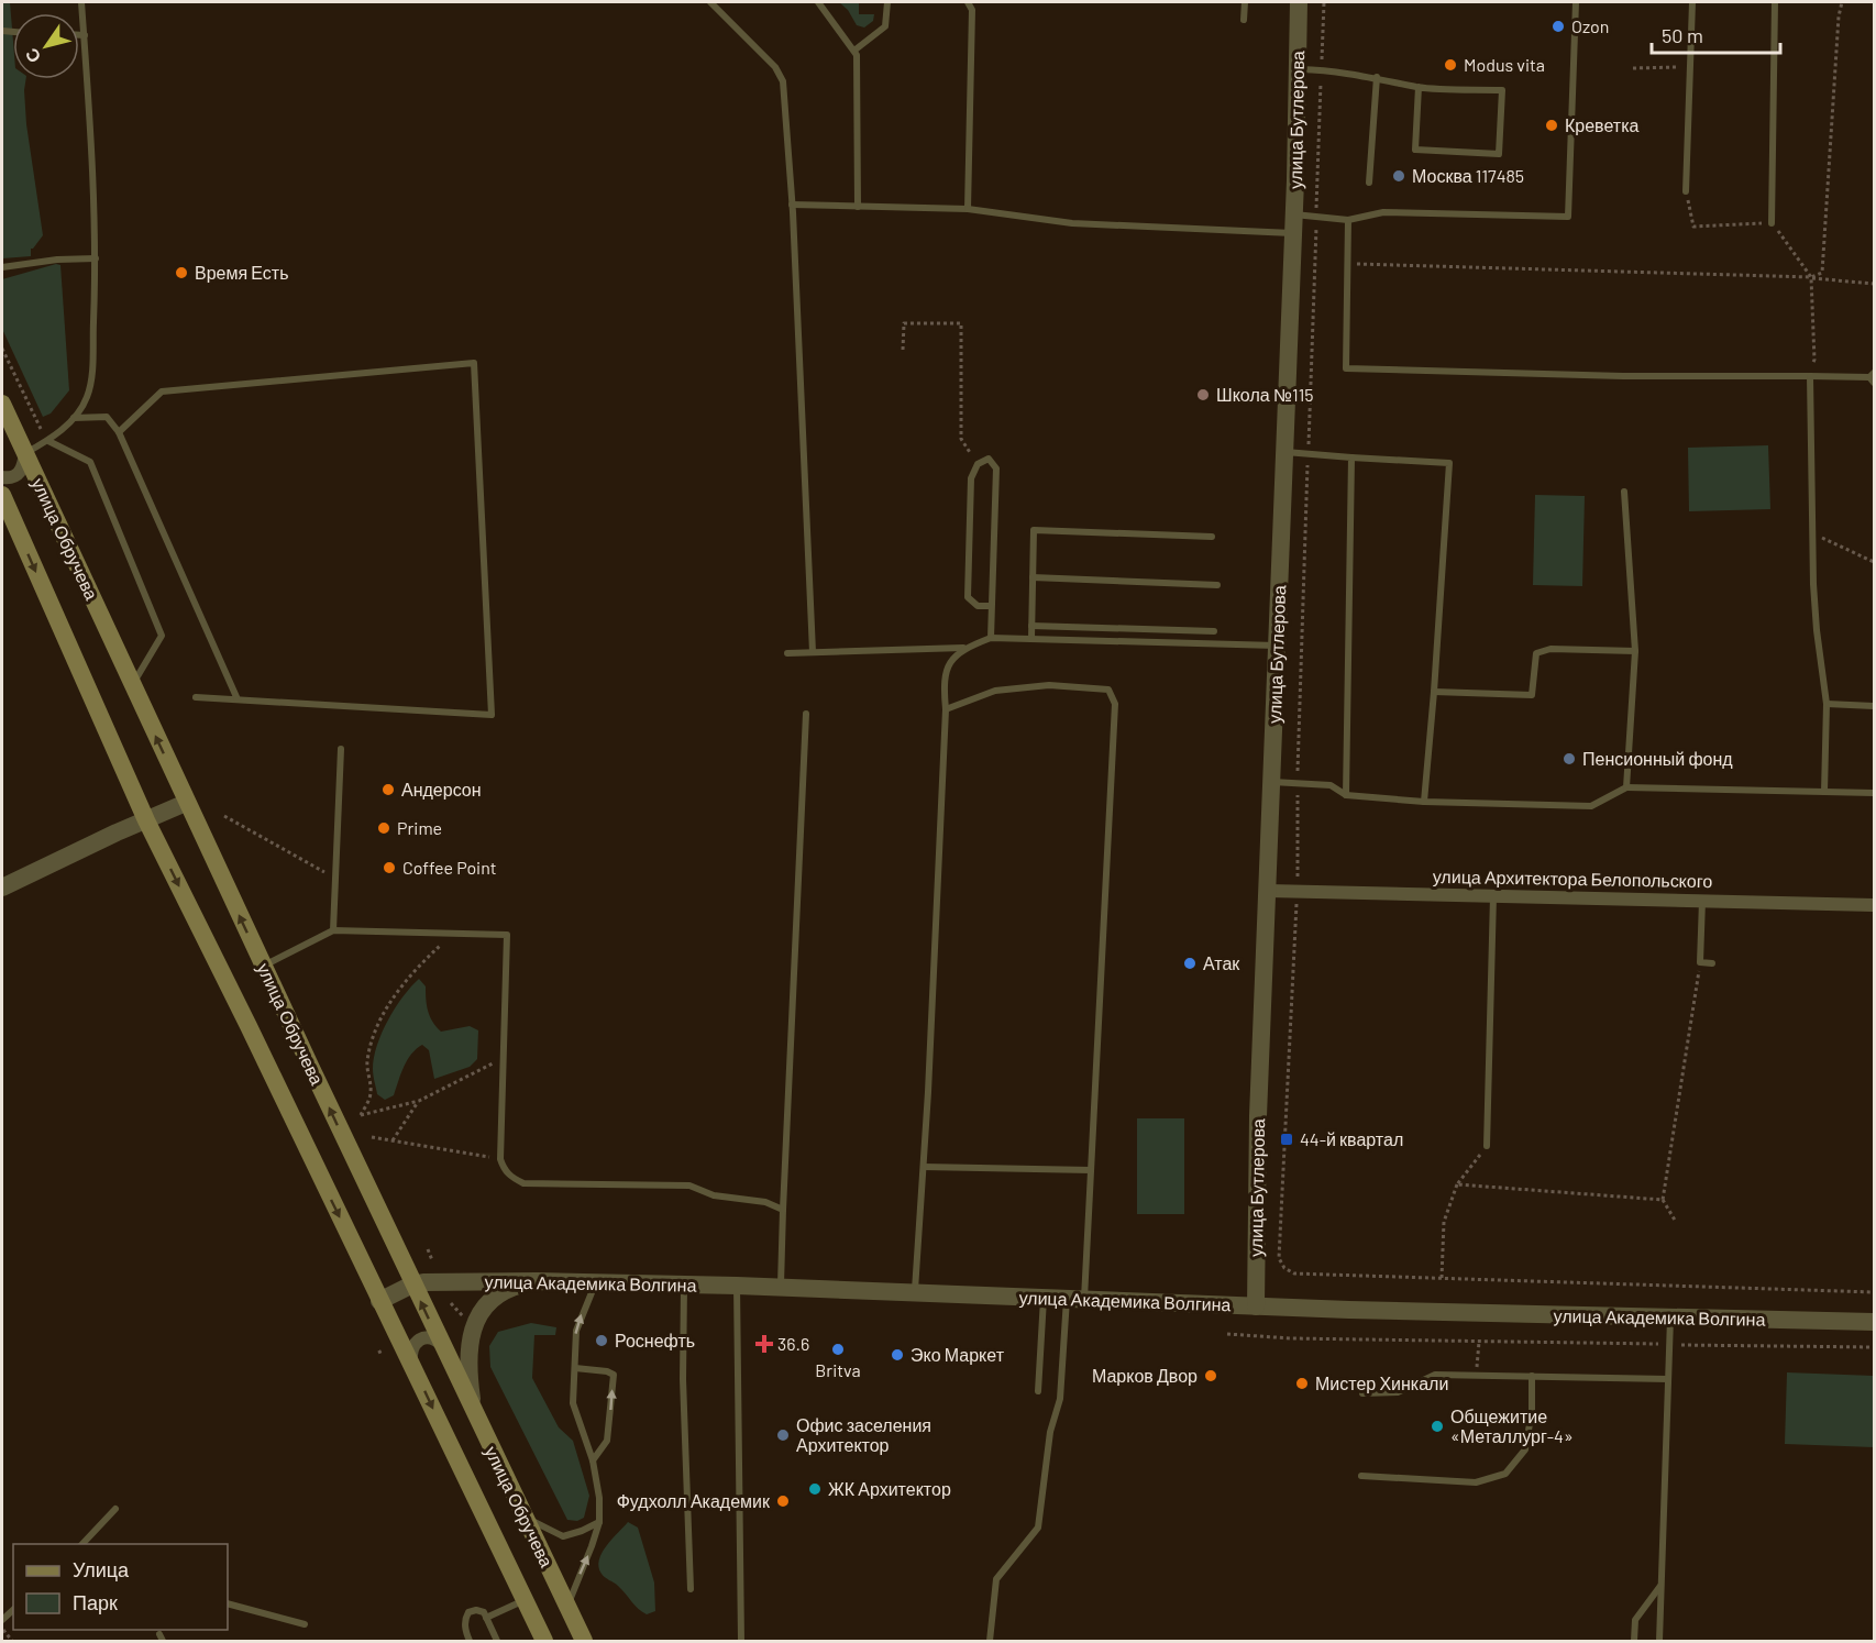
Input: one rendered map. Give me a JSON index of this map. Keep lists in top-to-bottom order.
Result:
{
  "streets": {
    "main road": ["улица Обручева"],
    "street": ["улица Бутлерова", "улица Архитектора Белопольского", "улица Академика Волгина"]
  },
  "crossings": [
    ["улица Бутлерова", "улица Архитектора Белопольского"],
    ["улица Бутлерова", "улица Академика Волгина"],
    ["улица Обручева", "улица Академика Волгина"]
  ],
  "places": {
    "other": [
      "Ozon",
      "Modus vita",
      "Креветка",
      "Москва 117485",
      "Время Есть",
      "Школа №115",
      "Пенсионный фонд",
      "Андерсон",
      "Prime",
      "Coffee Point",
      "Атак",
      "Роснефть",
      "Britva",
      "Эко Маркет",
      "Марков Двор",
      "Мистер Хинкали",
      "Общежитие «Металлург-4»",
      "Офис заселения Архитектор",
      "ЖК Архитектор",
      "Фудхолл Академик"
    ],
    "transit": ["44-й квартал"],
    "health": ["36.6"]
  },
  "legend": ["Улица", "Парк"],
  "scale_bar": "50 m",
  "north": "bottom left"
}
